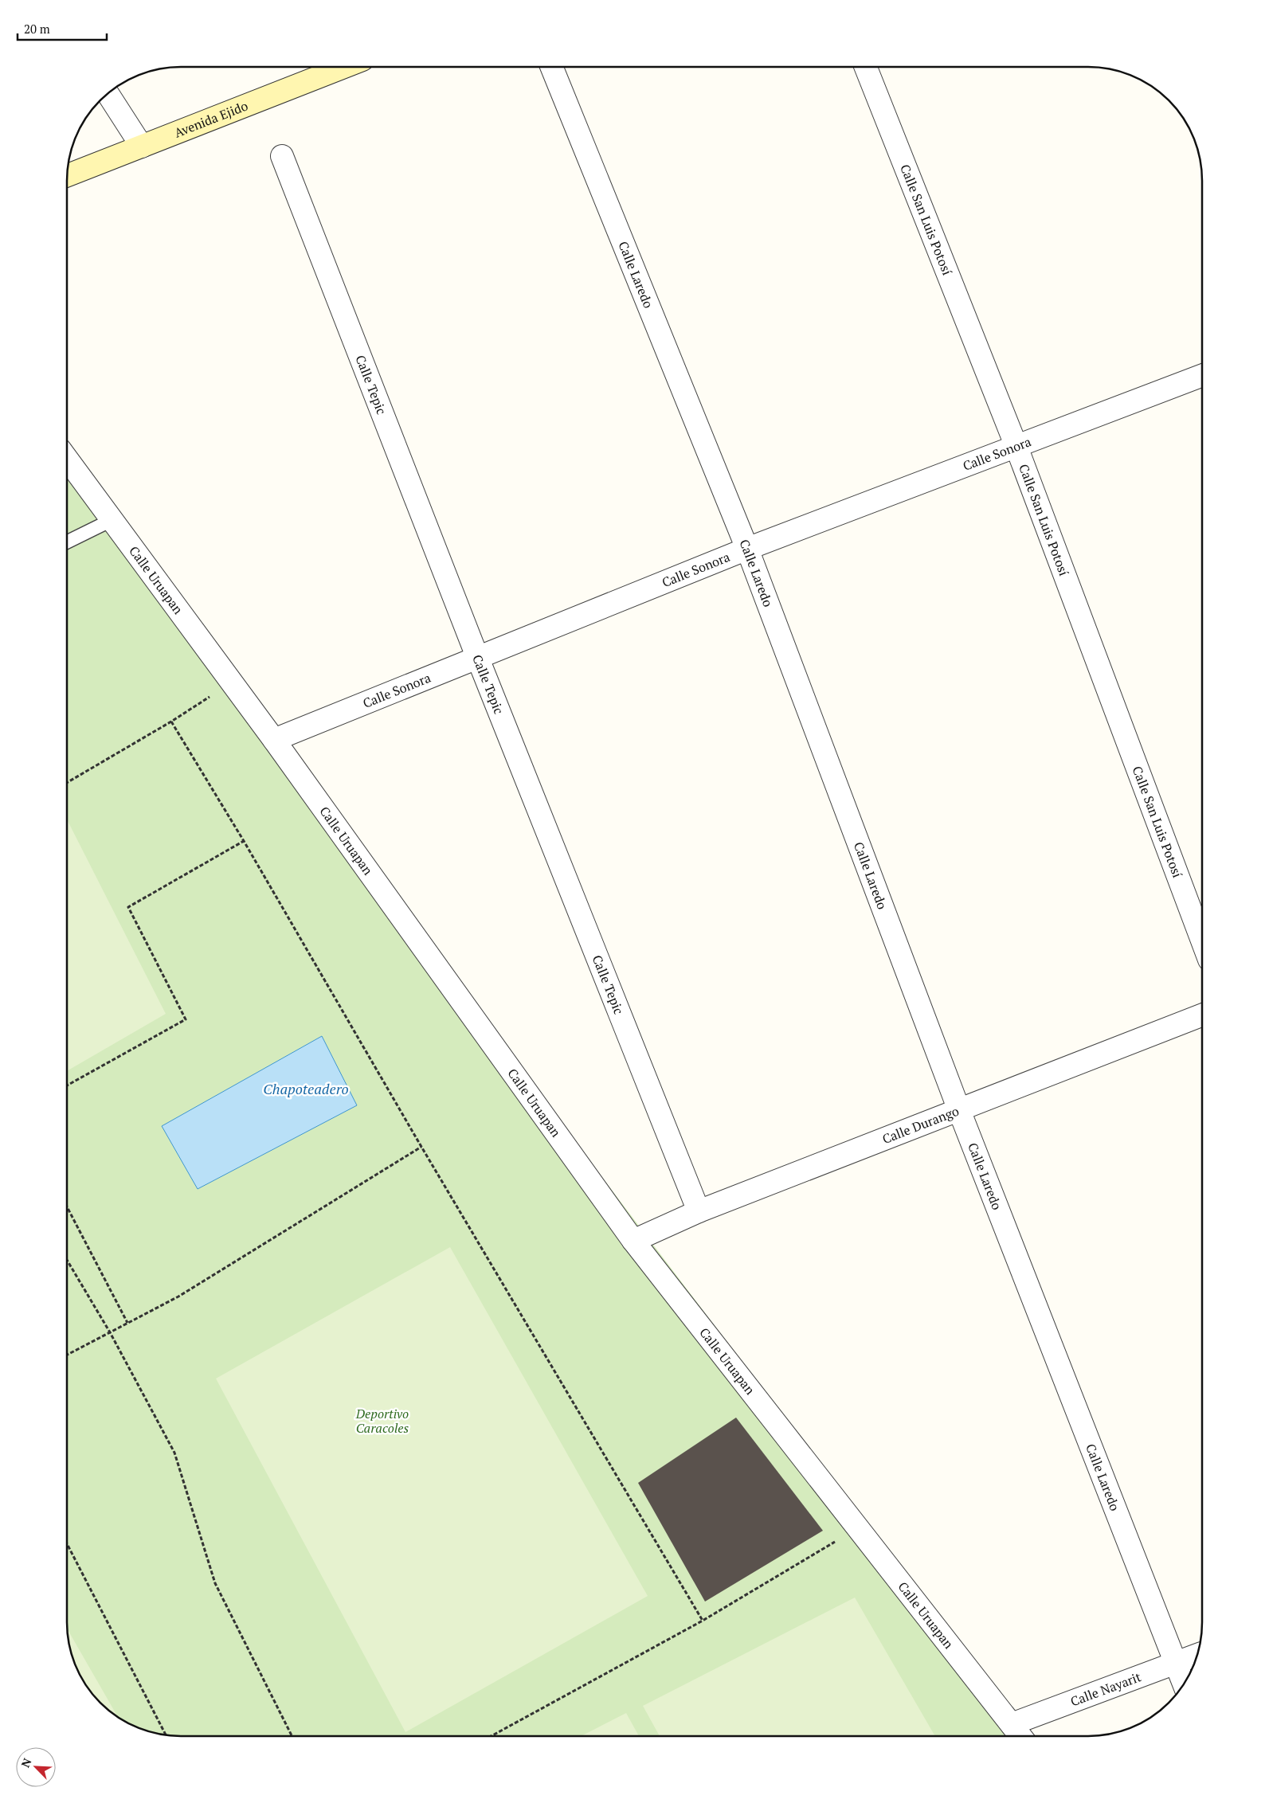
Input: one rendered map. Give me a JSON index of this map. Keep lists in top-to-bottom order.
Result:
{
  "streets": {
    "main road": ["Avenida Ejido"],
    "street": [
      "Calle San Luis Potosí",
      "Calle Laredo",
      "Calle Tepic",
      "Calle Sonora",
      "Calle Uruapan",
      "Calle Durango",
      "Calle Nayarit"
    ]
  },
  "crossings": [
    ["Calle San Luis Potosí", "Calle Sonora"],
    ["Calle Laredo", "Calle Sonora"],
    ["Calle Laredo", "Calle Durango"],
    ["Calle Laredo", "Calle Nayarit"],
    ["Calle Tepic", "Calle Sonora"],
    ["Calle Tepic", "Calle Durango"],
    ["Calle Sonora", "Calle Uruapan"],
    ["Calle Uruapan", "Calle Durango"],
    ["Calle Uruapan", "Calle Nayarit"]
  ],
  "water": ["Chapoteadero"],
  "parks": ["Deportivo Caracoles"],
  "scale_bar": "20 m",
  "north": "top left"
}
